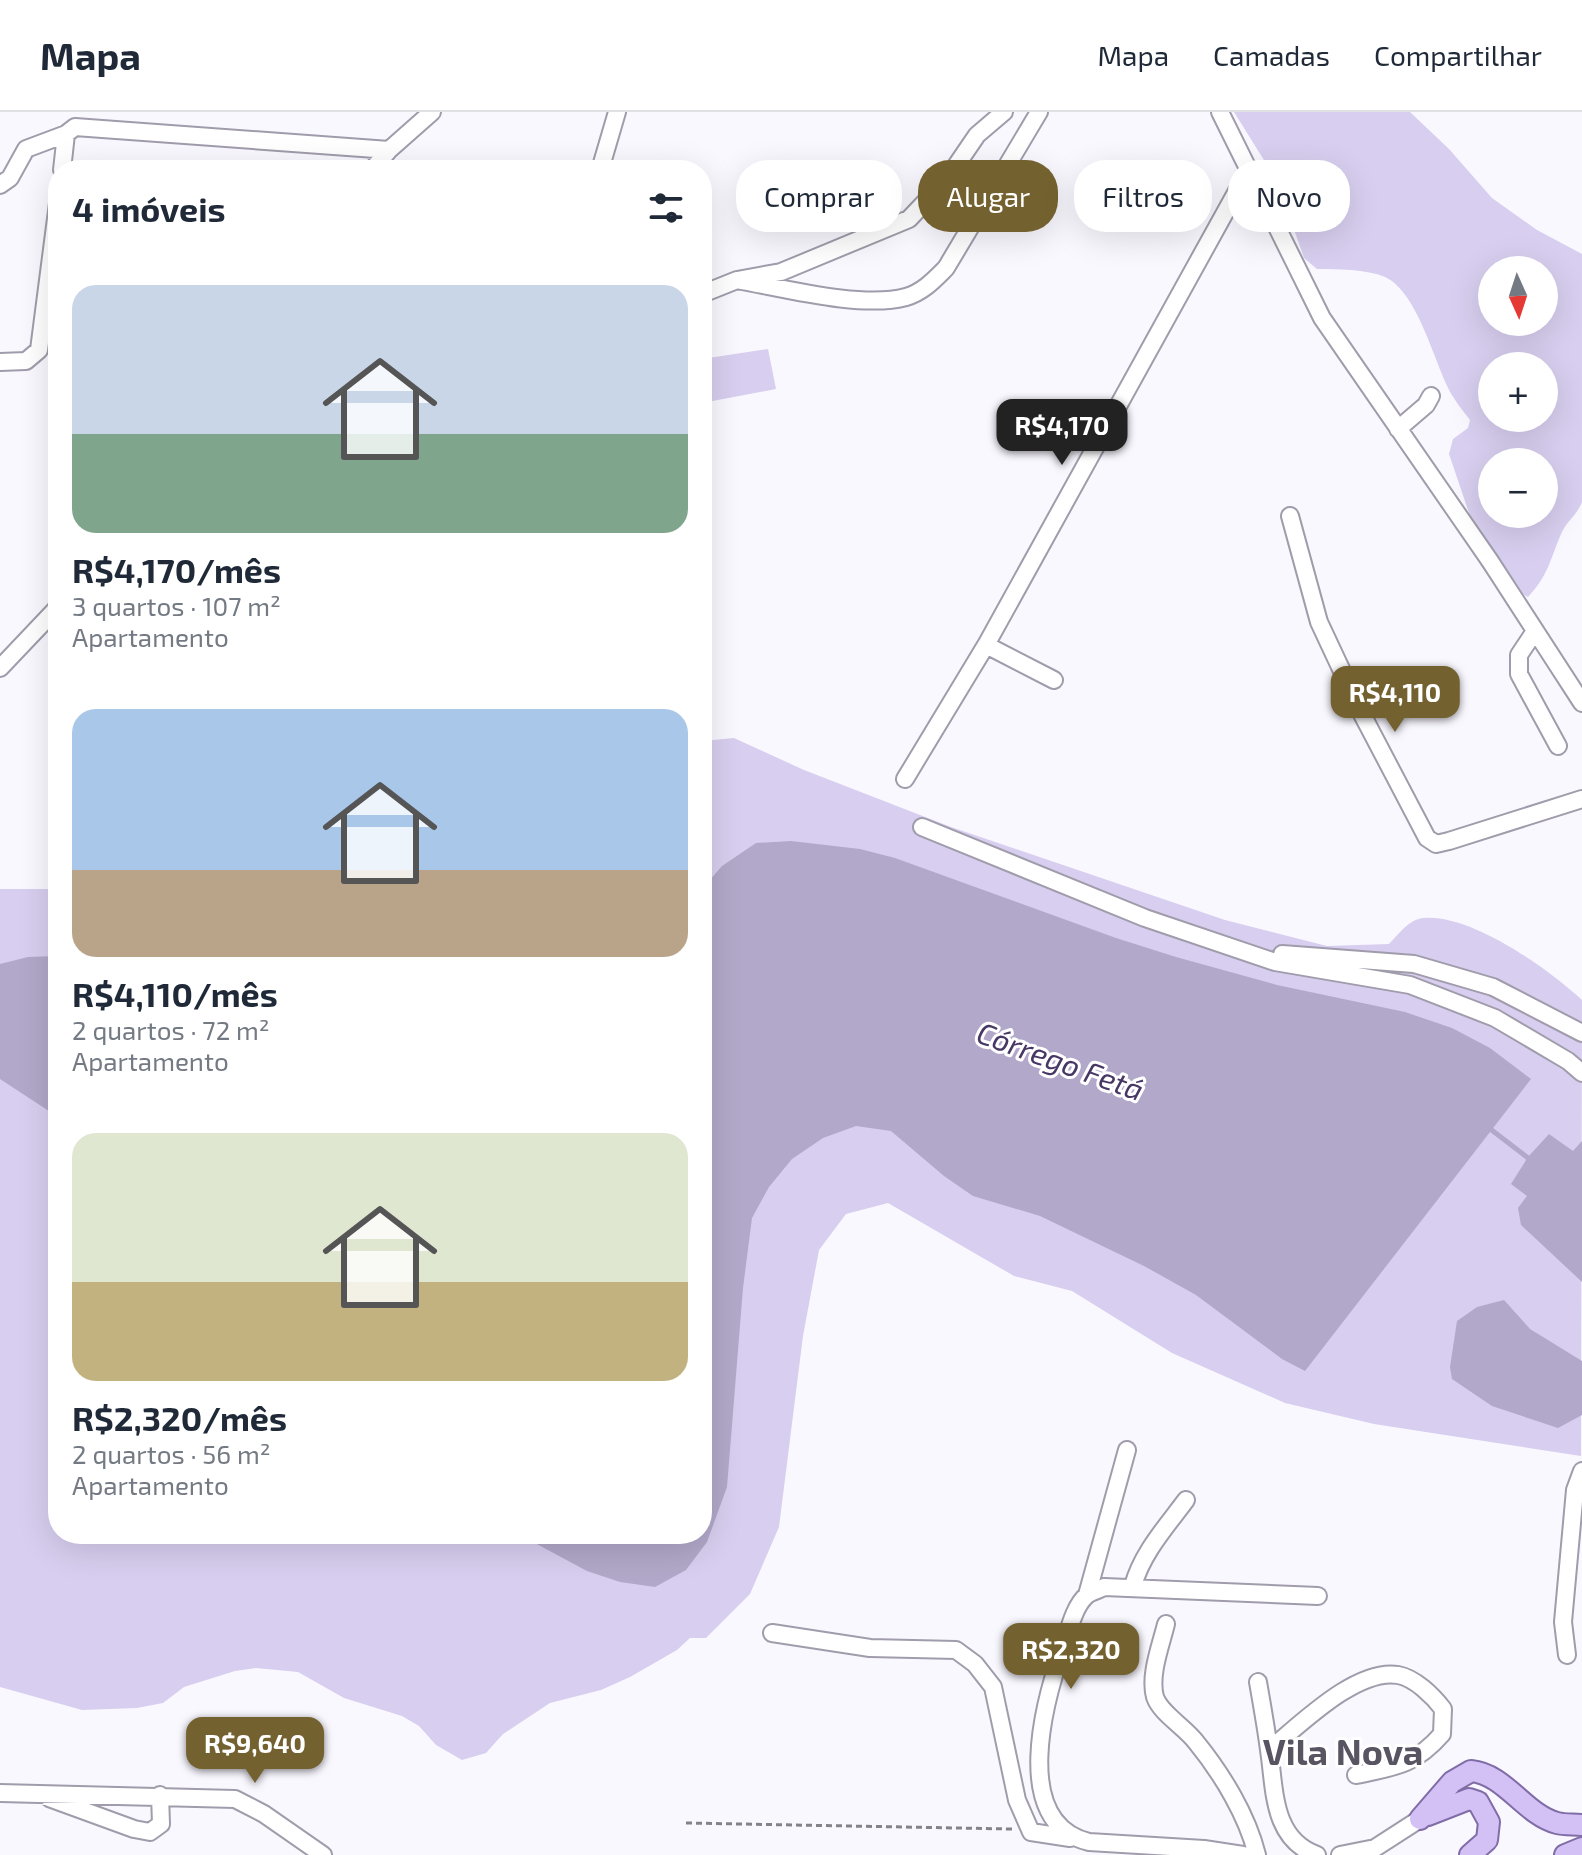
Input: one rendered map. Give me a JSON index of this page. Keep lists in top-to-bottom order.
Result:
{
  "districts": ["Vila Nova"],
  "water": ["Córrego Fetá"],
  "north": "bottom",
  "page": {
    "header": "Mapa",
    "nav": ["Mapa", "Camadas", "Compartilhar"],
    "chip": [
      "Comprar",
      "Alugar",
      "Filtros",
      "Novo"
    ],
    "heading": "4 imóveis",
    "map_buttons": ["+", "−"],
    "list": [
      {
        "name": "R$4,170/mês",
        "note": "3 quartos · 107 m² · Apartamento"
      },
      {
        "name": "R$4,110/mês",
        "note": "2 quartos · 72 m² · Apartamento"
      },
      {
        "name": "R$2,320/mês",
        "note": "2 quartos · 56 m² · Apartamento"
      }
    ],
    "price": [
      "R$4,170",
      "R$4,110",
      "R$2,320",
      "R$9,640"
    ]
  }
}
